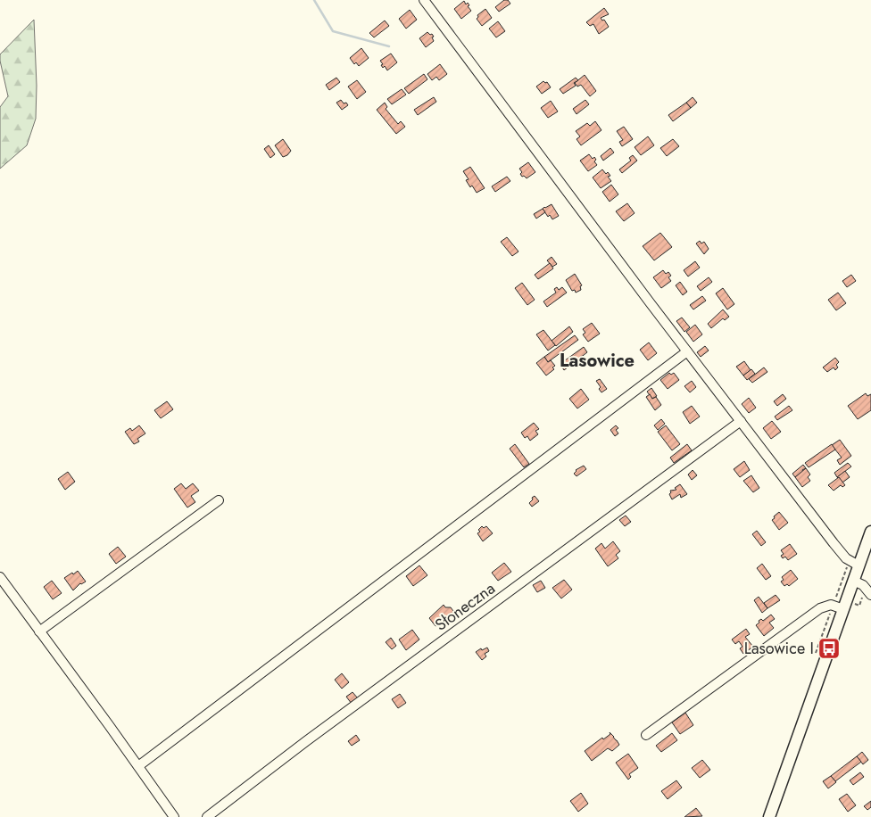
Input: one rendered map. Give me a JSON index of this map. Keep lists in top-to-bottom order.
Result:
{
  "streets": {
    "street": ["Słoneczna"]
  },
  "districts": ["Lasowice"],
  "places": {
    "bus stop": ["Lasowice I"]
  }
}
